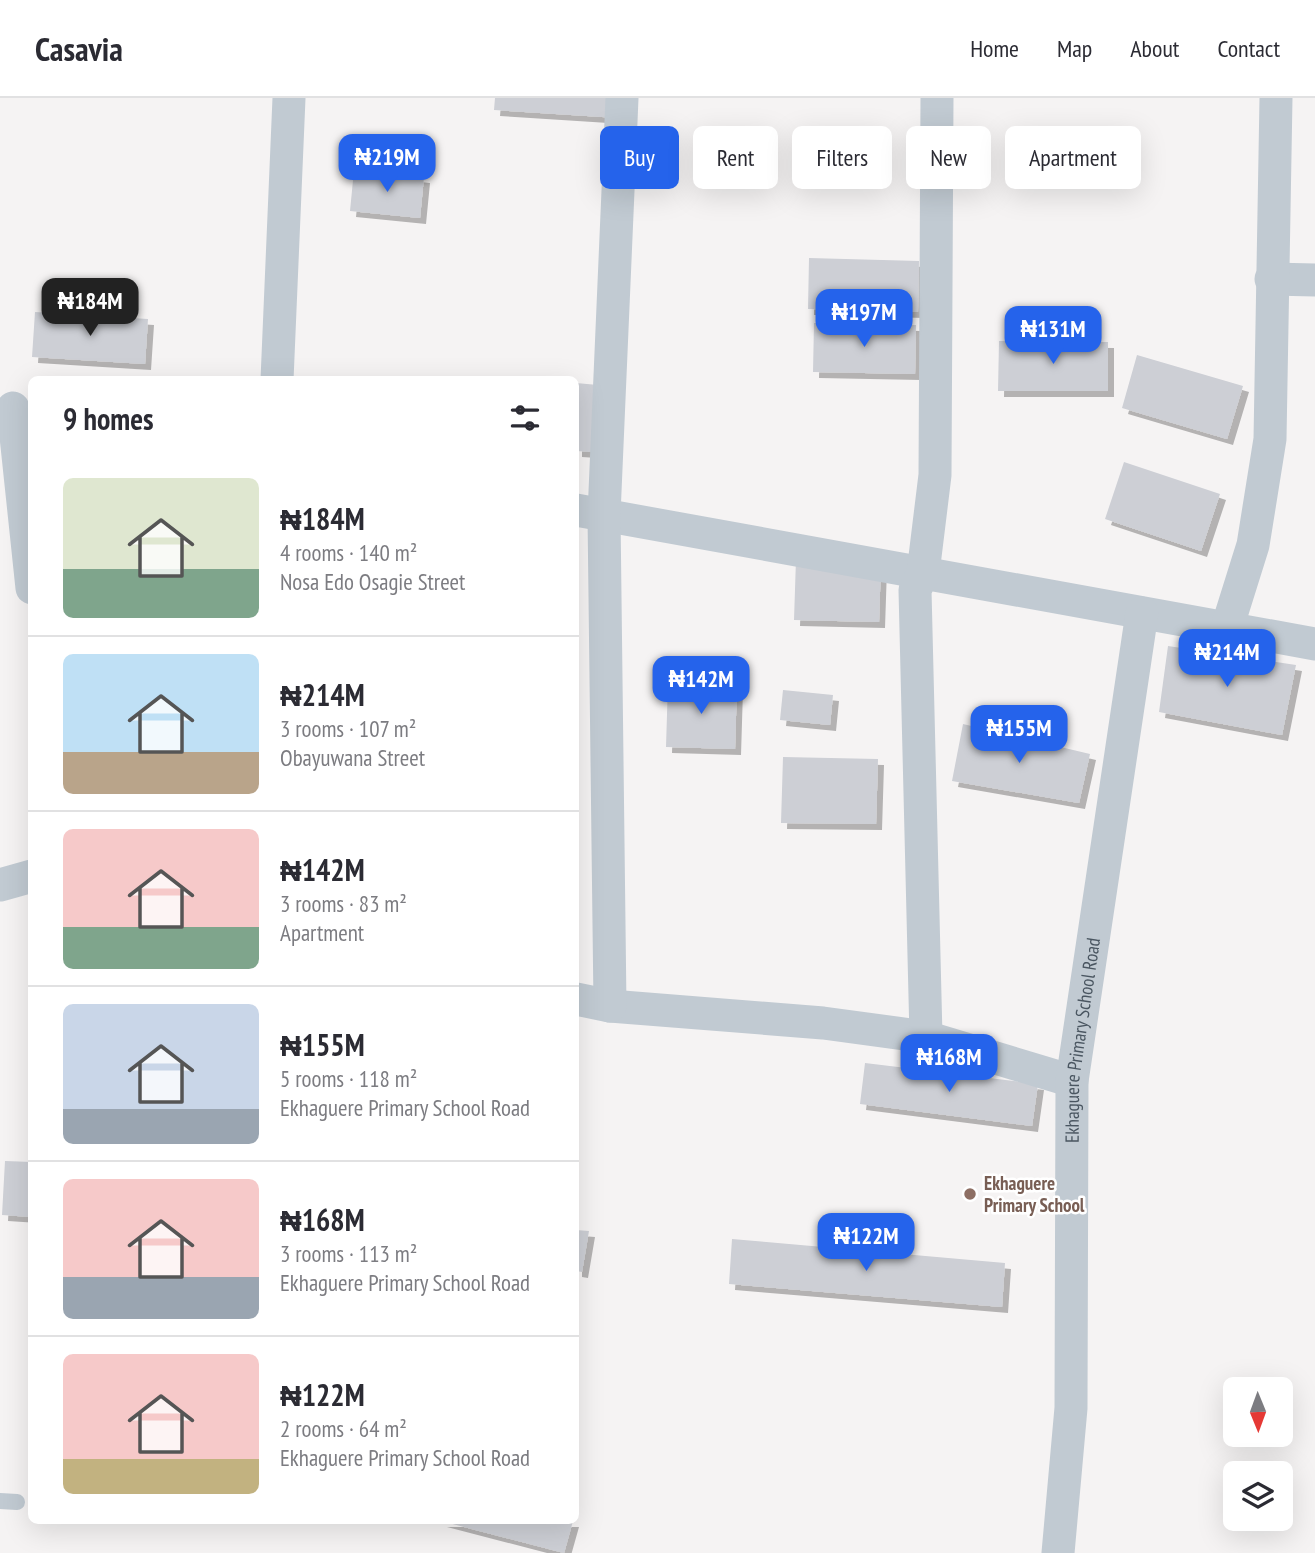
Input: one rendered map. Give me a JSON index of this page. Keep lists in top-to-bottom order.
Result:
{
  "streets": {
    "street": ["Ekhaguere Primary School Road"]
  },
  "places": ["Ekhaguere Primary School"],
  "north": "bottom",
  "page": {
    "header": "Casavia",
    "nav": [
      "Home",
      "Map",
      "About",
      "Contact"
    ],
    "chip": [
      "Buy",
      "Rent",
      "Filters",
      "New",
      "Apartment"
    ],
    "price": [
      "₦219M",
      "₦184M",
      "₦197M",
      "₦131M",
      "₦214M",
      "₦142M",
      "₦155M",
      "₦168M",
      "₦122M"
    ],
    "heading": "9 homes",
    "list": [
      {
        "name": "₦184M",
        "note": "4 rooms · 140 m² · Nosa Edo Osagie Street"
      },
      {
        "name": "₦214M",
        "note": "3 rooms · 107 m² · Obayuwana Street"
      },
      {
        "name": "₦142M",
        "note": "3 rooms · 83 m² · Apartment"
      },
      {
        "name": "₦155M",
        "note": "5 rooms · 118 m² · Ekhaguere Primary School Road"
      },
      {
        "name": "₦168M",
        "note": "3 rooms · 113 m² · Ekhaguere Primary School Road"
      },
      {
        "name": "₦122M",
        "note": "2 rooms · 64 m² · Ekhaguere Primary School Road"
      }
    ]
  }
}
